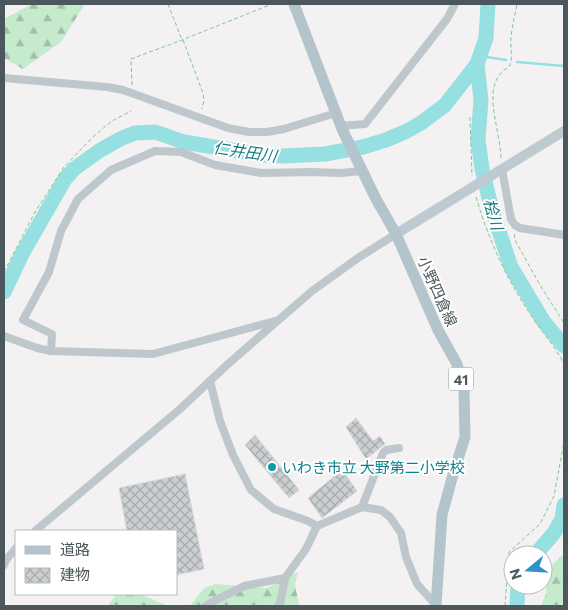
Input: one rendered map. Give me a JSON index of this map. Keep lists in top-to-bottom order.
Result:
{
  "streets": {
    "main road": ["小野四倉線", "41"]
  },
  "water": ["仁井田川", "桧川"],
  "places": ["いわき市立 大野第二小学校"],
  "legend": ["道路", "建物"],
  "north": "left"
}
